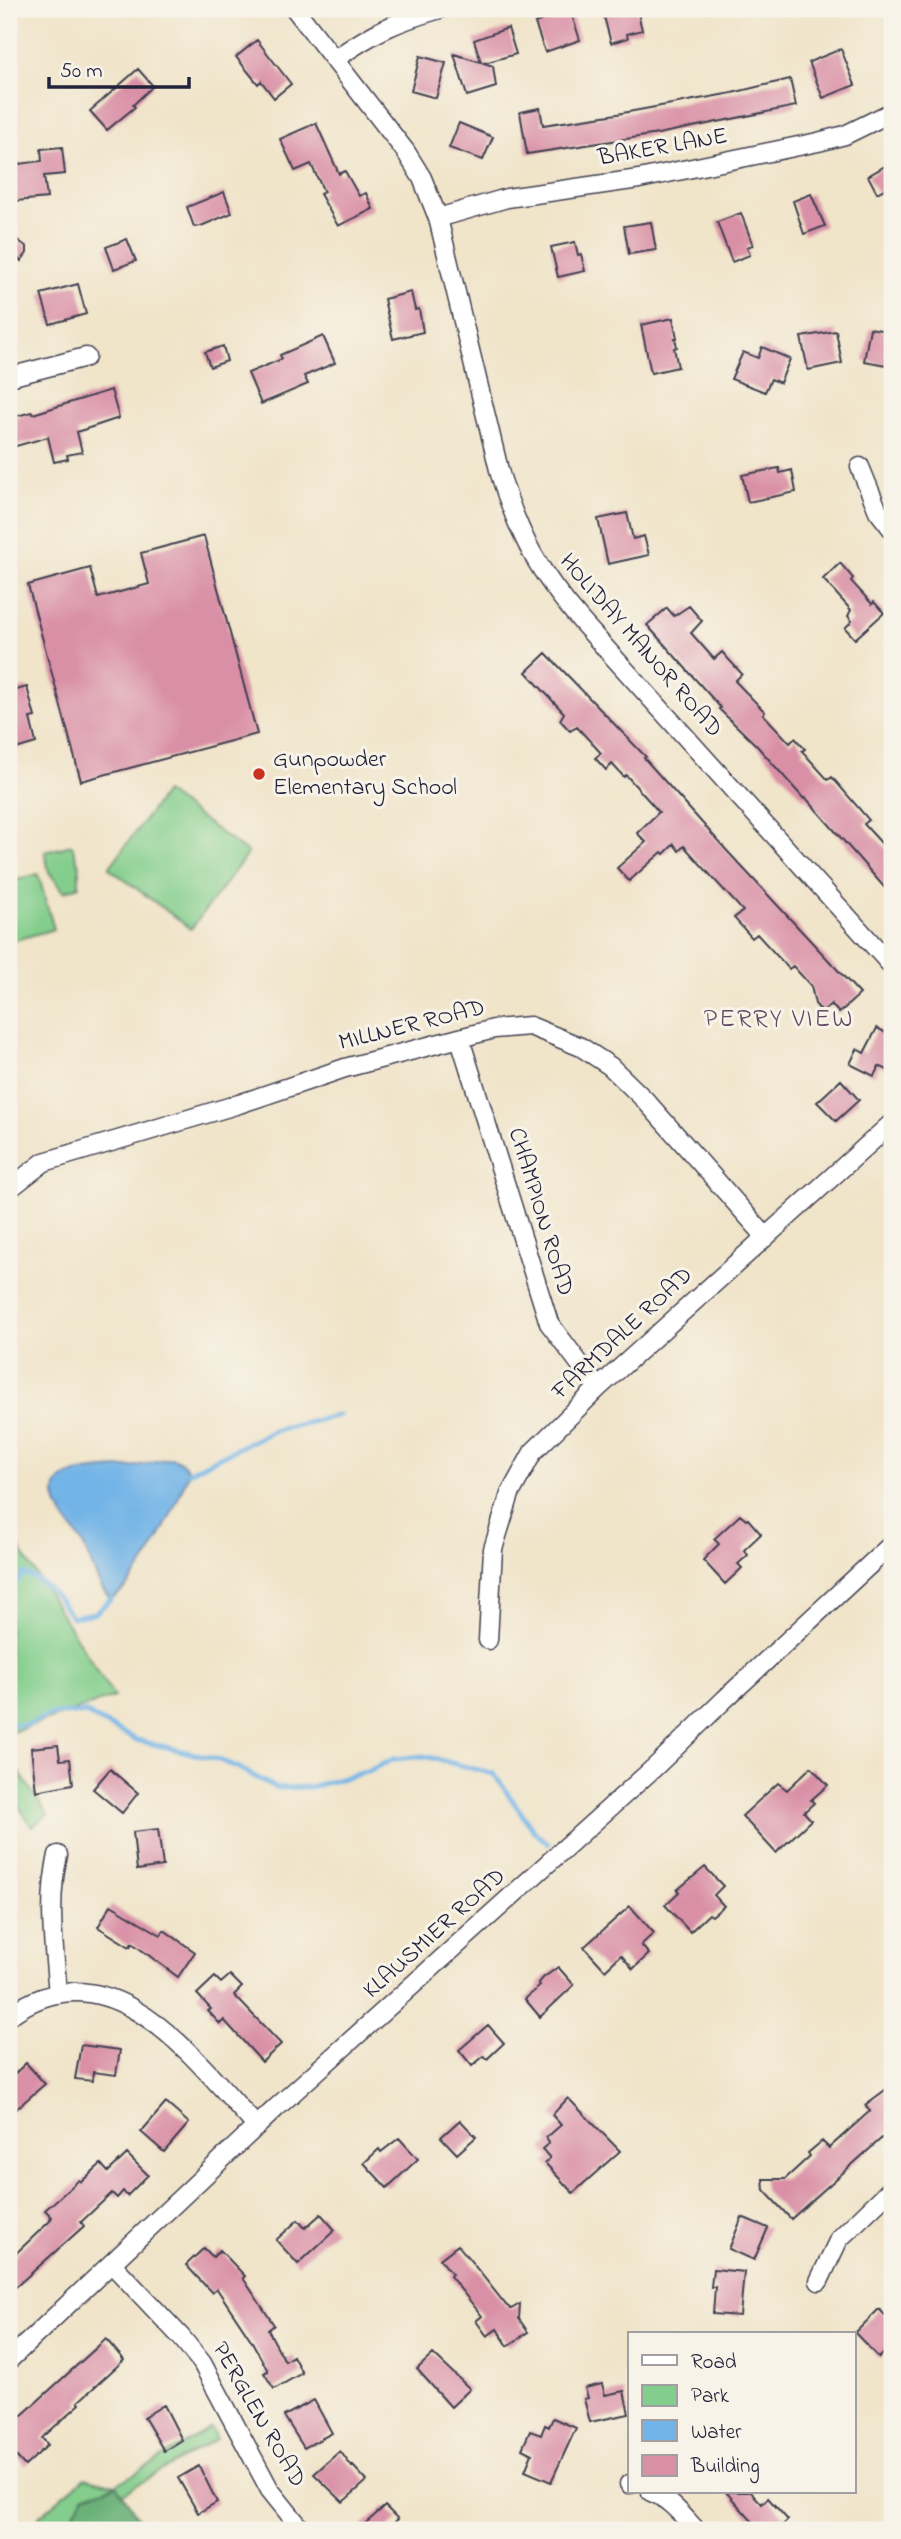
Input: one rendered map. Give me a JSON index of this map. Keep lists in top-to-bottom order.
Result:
{
  "streets": {
    "street": [
      "BAKER LANE",
      "HOLIDAY MANOR ROAD",
      "MILLNER ROAD",
      "CHAMPION ROAD",
      "FARMDALE ROAD",
      "KLAUSMIER ROAD",
      "PERGLEN ROAD"
    ]
  },
  "crossings": [
    ["BAKER LANE", "HOLIDAY MANOR ROAD"],
    ["MILLNER ROAD", "CHAMPION ROAD"],
    ["MILLNER ROAD", "FARMDALE ROAD"],
    ["CHAMPION ROAD", "FARMDALE ROAD"],
    ["KLAUSMIER ROAD", "PERGLEN ROAD"]
  ],
  "districts": ["PERRY VIEW"],
  "places": ["Gunpowder Elementary School"],
  "legend": [
    "Road",
    "Park",
    "Water",
    "Building"
  ],
  "scale_bar": "50 m"
}
